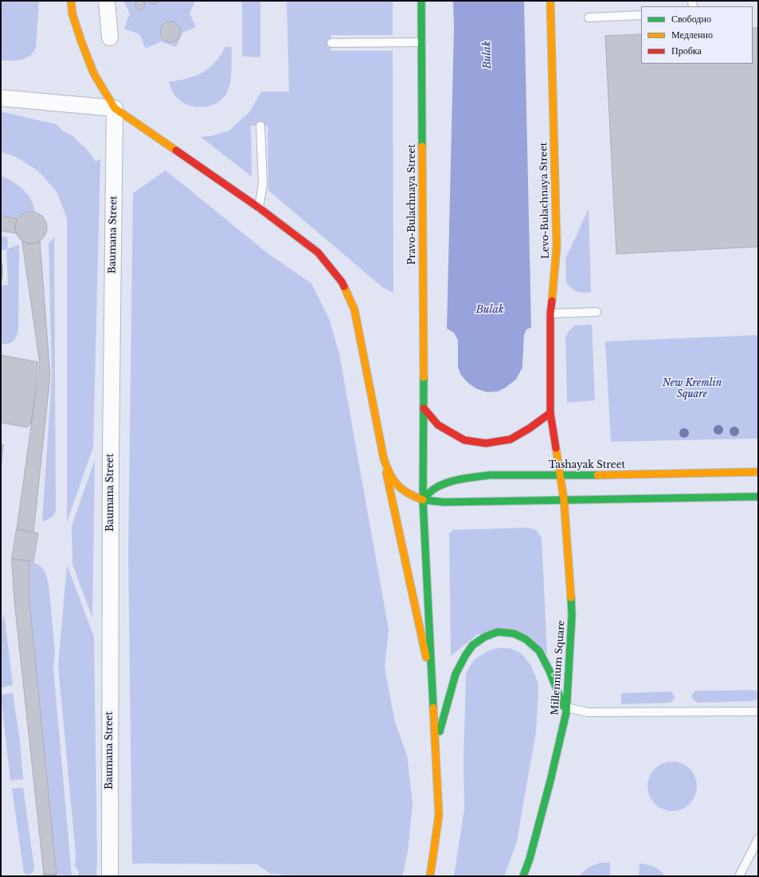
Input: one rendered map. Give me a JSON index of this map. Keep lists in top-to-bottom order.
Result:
{
  "streets": {
    "main road": [
      "Levo-Bulachnaya Street",
      "Pravo-Bulachnaya Street",
      "Tashayak Street",
      "Millennium Square"
    ],
    "street": ["Baumana Street"]
  },
  "crossings": [
    ["Levo-Bulachnaya Street", "Tashayak Street"],
    ["Levo-Bulachnaya Street", "Millennium Square"],
    ["Pravo-Bulachnaya Street", "Tashayak Street"],
    ["Tashayak Street", "Millennium Square"]
  ],
  "water": ["Bulak"],
  "parks": ["New Kremlin Square"],
  "legend": ["Свободно", "Медленно", "Пробка"]
}
